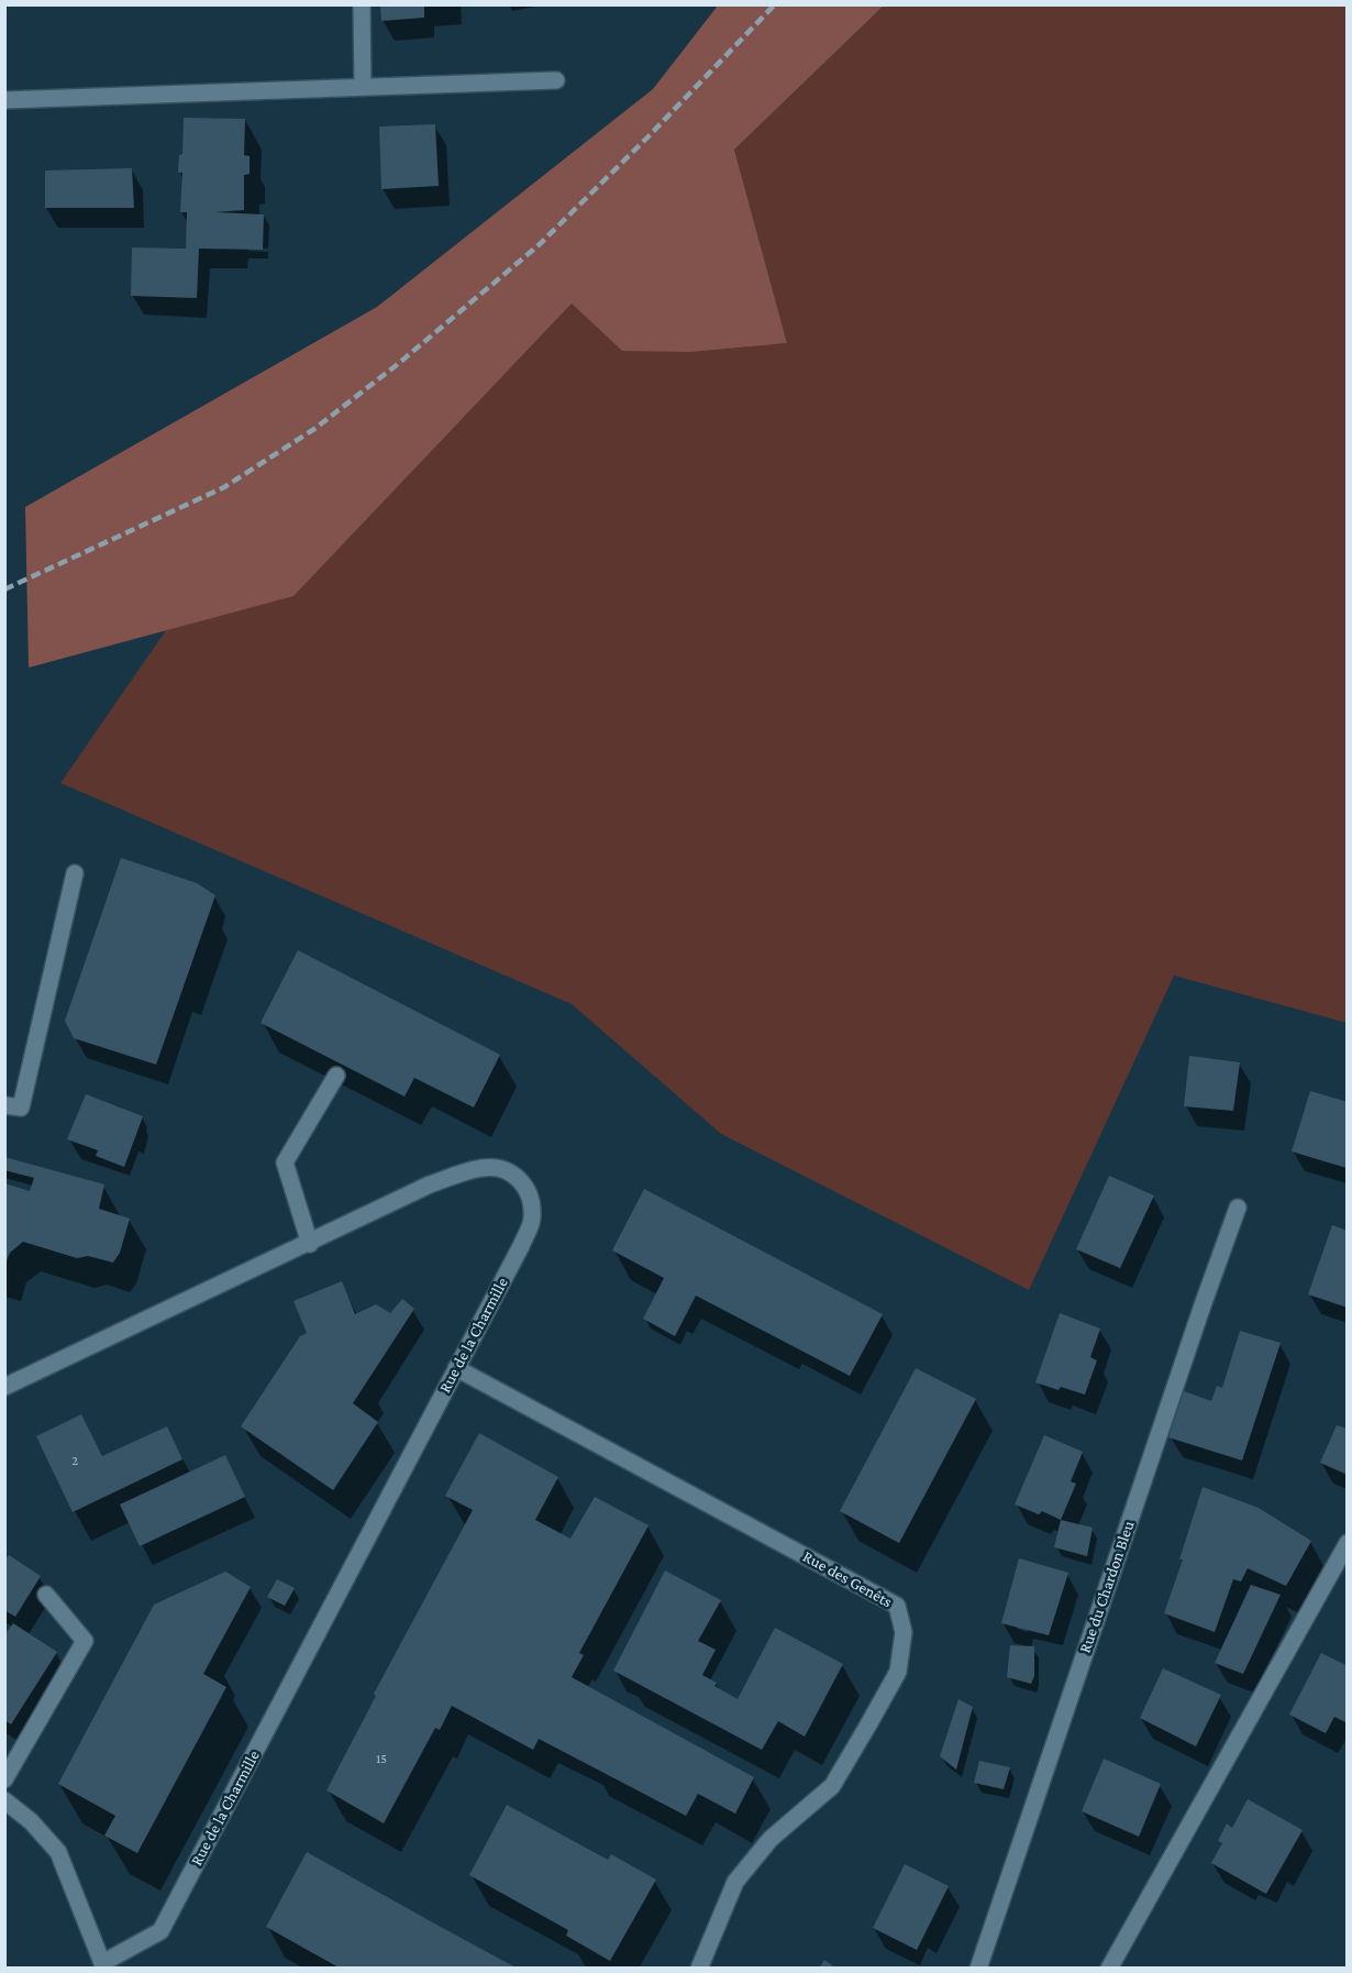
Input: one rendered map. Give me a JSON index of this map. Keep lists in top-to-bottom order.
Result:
{
  "streets": {
    "street": ["Rue de la Charmille", "Rue des Genêts", "Rue du Chardon Bleu"]
  },
  "crossings": [
    ["Rue de la Charmille", "Rue des Genêts"]
  ],
  "house_numbers": ["2", "15"]
}
